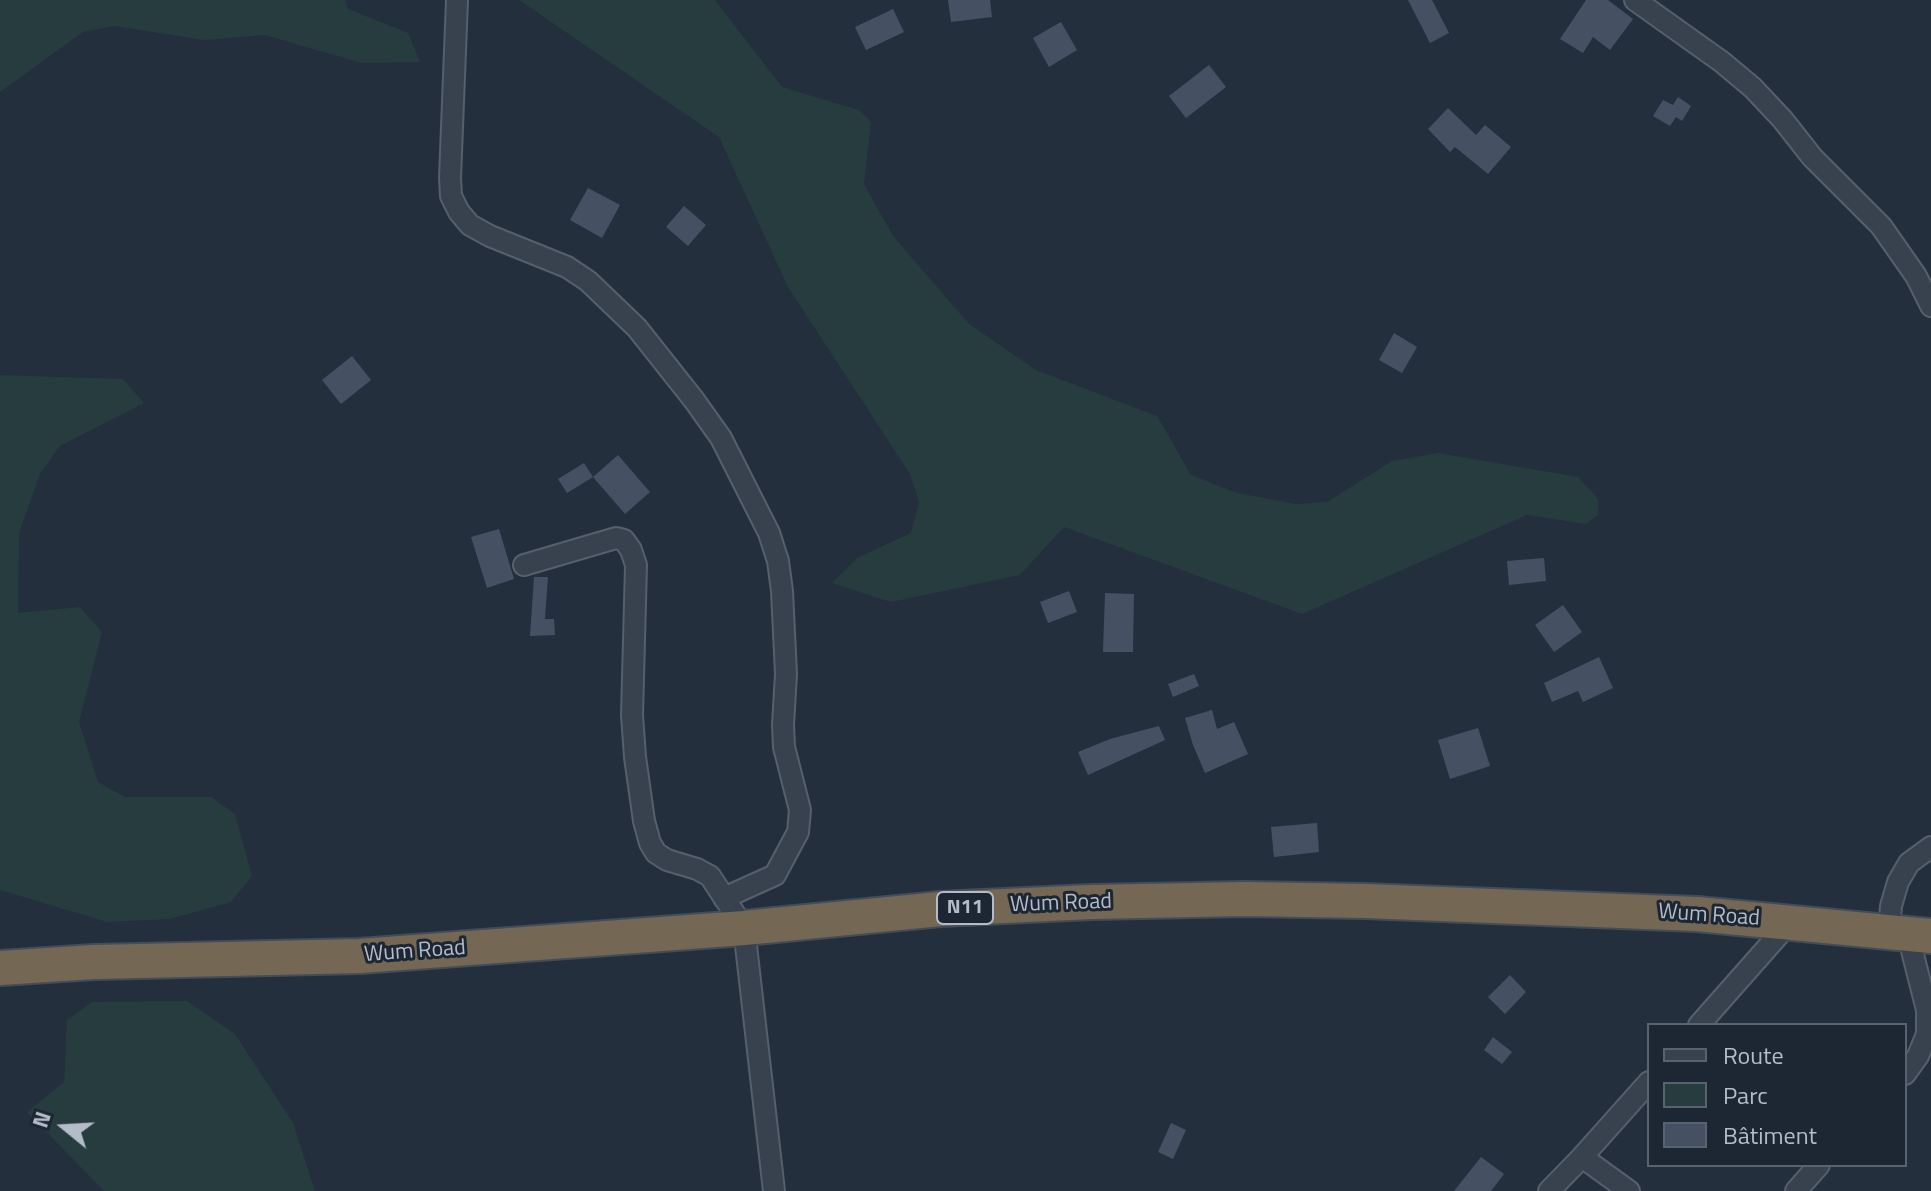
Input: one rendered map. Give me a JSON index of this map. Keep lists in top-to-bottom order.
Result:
{
  "streets": {
    "highway": ["Wum Road", "N11"]
  },
  "legend": ["Route", "Parc", "Bâtiment"],
  "north": "left"
}
